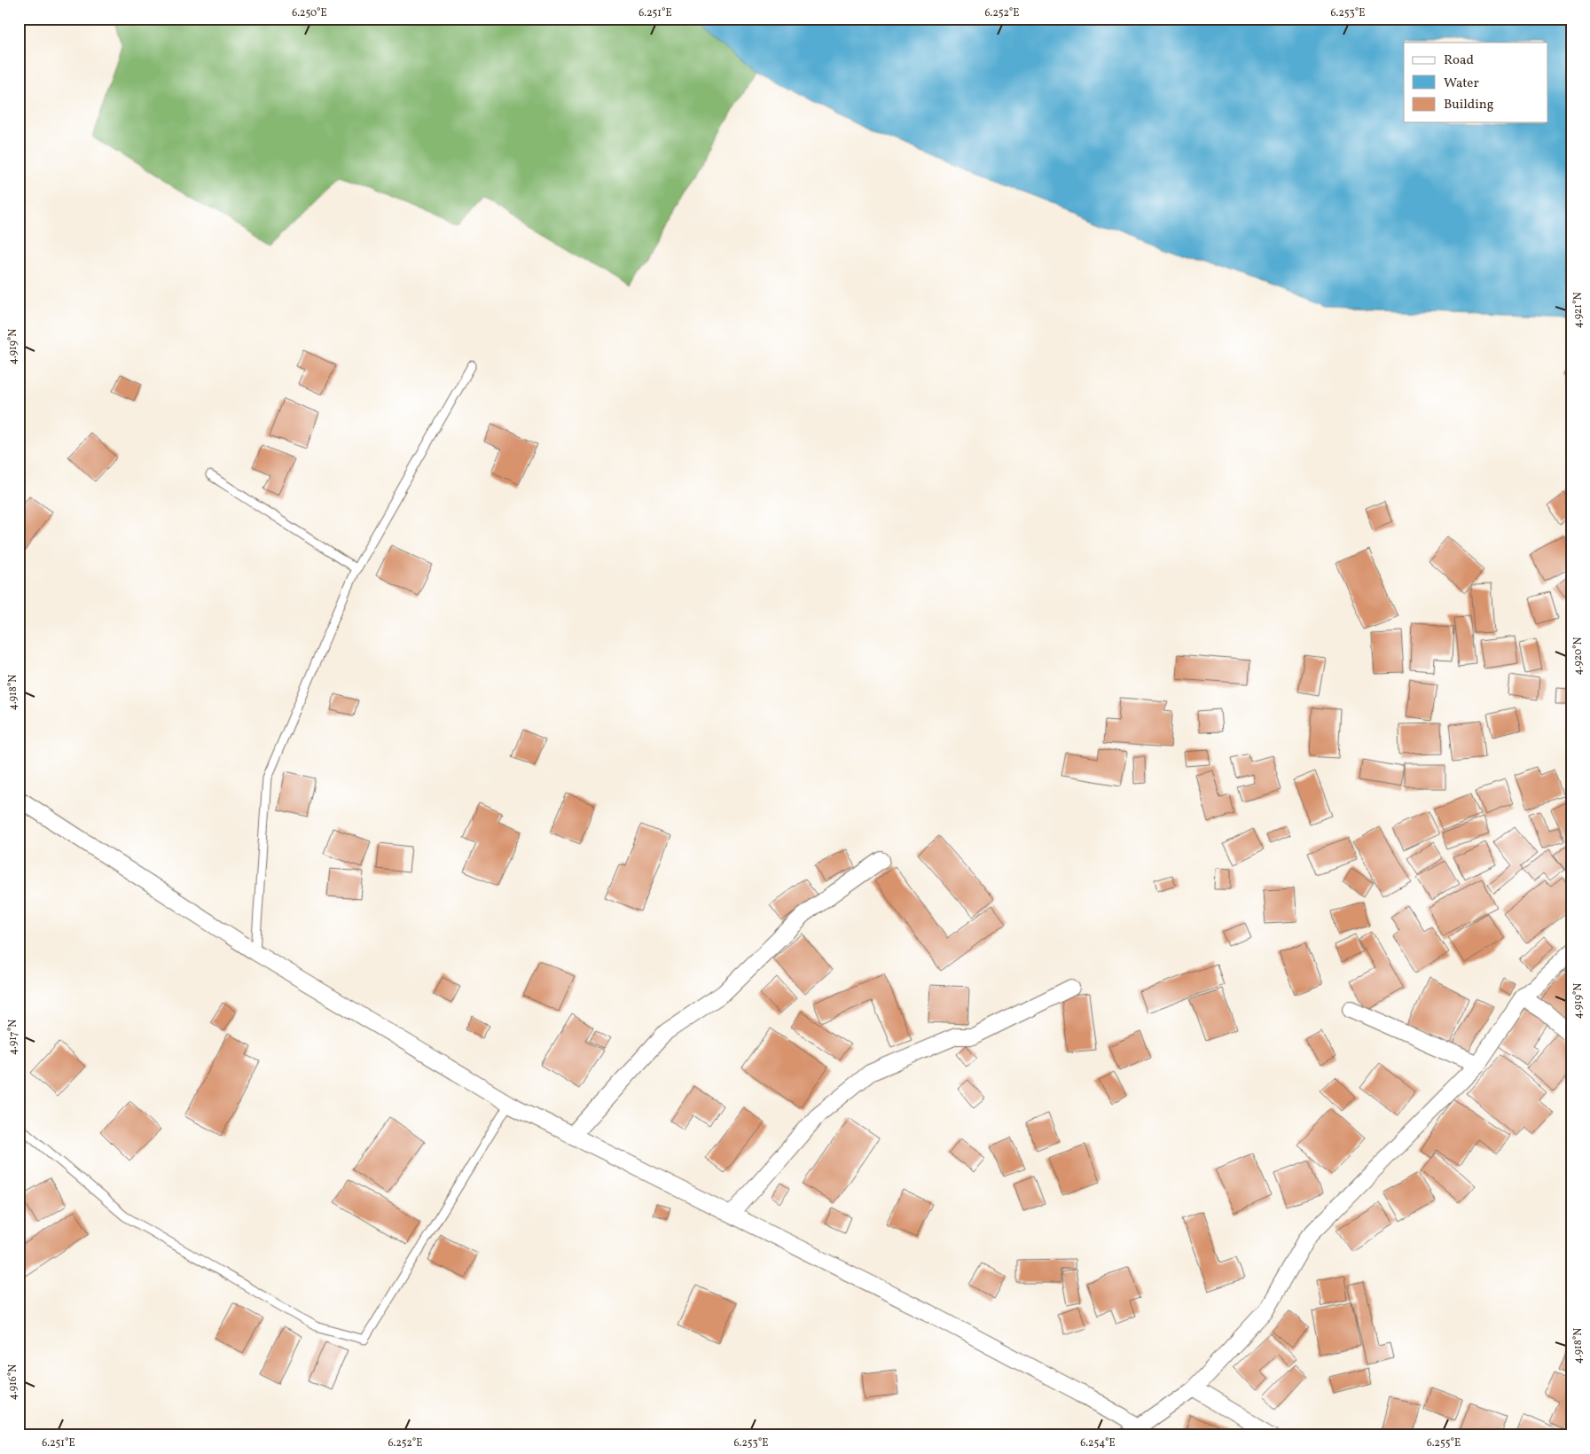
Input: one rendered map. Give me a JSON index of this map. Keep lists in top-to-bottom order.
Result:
{
  "legend": ["Road", "Water", "Building"],
  "coordinates": [
    "6.250°E",
    "6.251°E",
    "6.252°E",
    "6.253°E",
    "4.921°N",
    "4.919°N",
    "4.920°N",
    "4.918°N",
    "4.917°N",
    "4.916°N",
    "6.254°E",
    "6.255°E"
  ]
}
